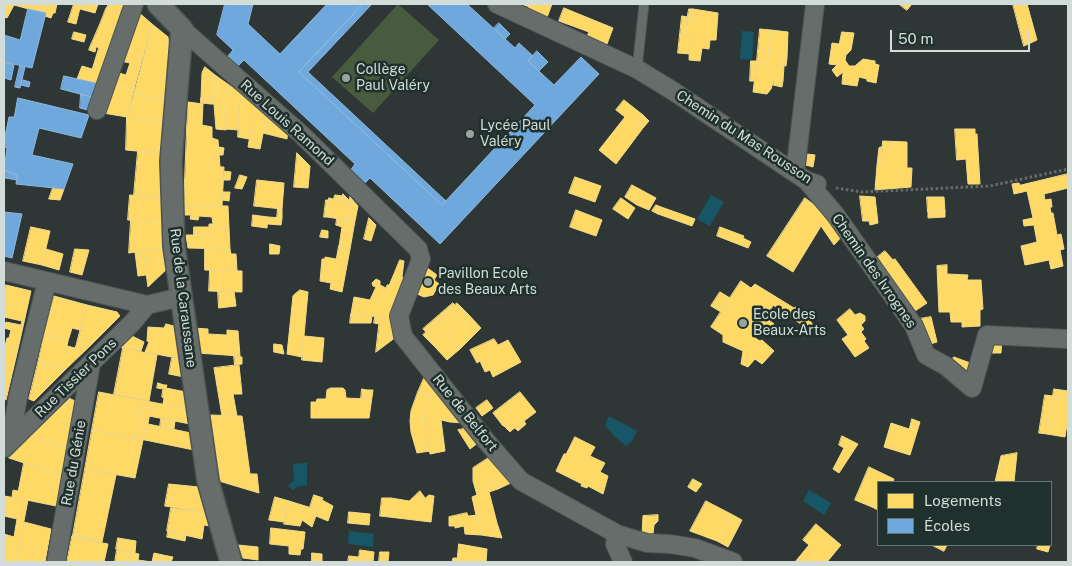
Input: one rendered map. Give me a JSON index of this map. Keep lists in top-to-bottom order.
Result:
{
  "streets": {
    "street": [
      "Rue Louis Ramond",
      "Chemin du Mas Rousson",
      "Chemin des Ivrognes",
      "Rue de la Caraussane",
      "Rue Tissier Pons",
      "Rue de Belfort",
      "Rue du Génie"
    ]
  },
  "crossings": [
    ["Rue Louis Ramond", "Rue de la Caraussane"],
    ["Rue Louis Ramond", "Rue de Belfort"],
    ["Chemin du Mas Rousson", "Chemin des Ivrognes"],
    ["Rue Tissier Pons", "Rue du Génie"]
  ],
  "places": [
    "Collège Paul Valéry",
    "Lycée Paul Valéry",
    "Pavillon Ecole des Beaux Arts",
    "Ecole des Beaux-Arts"
  ],
  "legend": ["Logements", "Écoles"],
  "scale_bar": "50 m"
}
